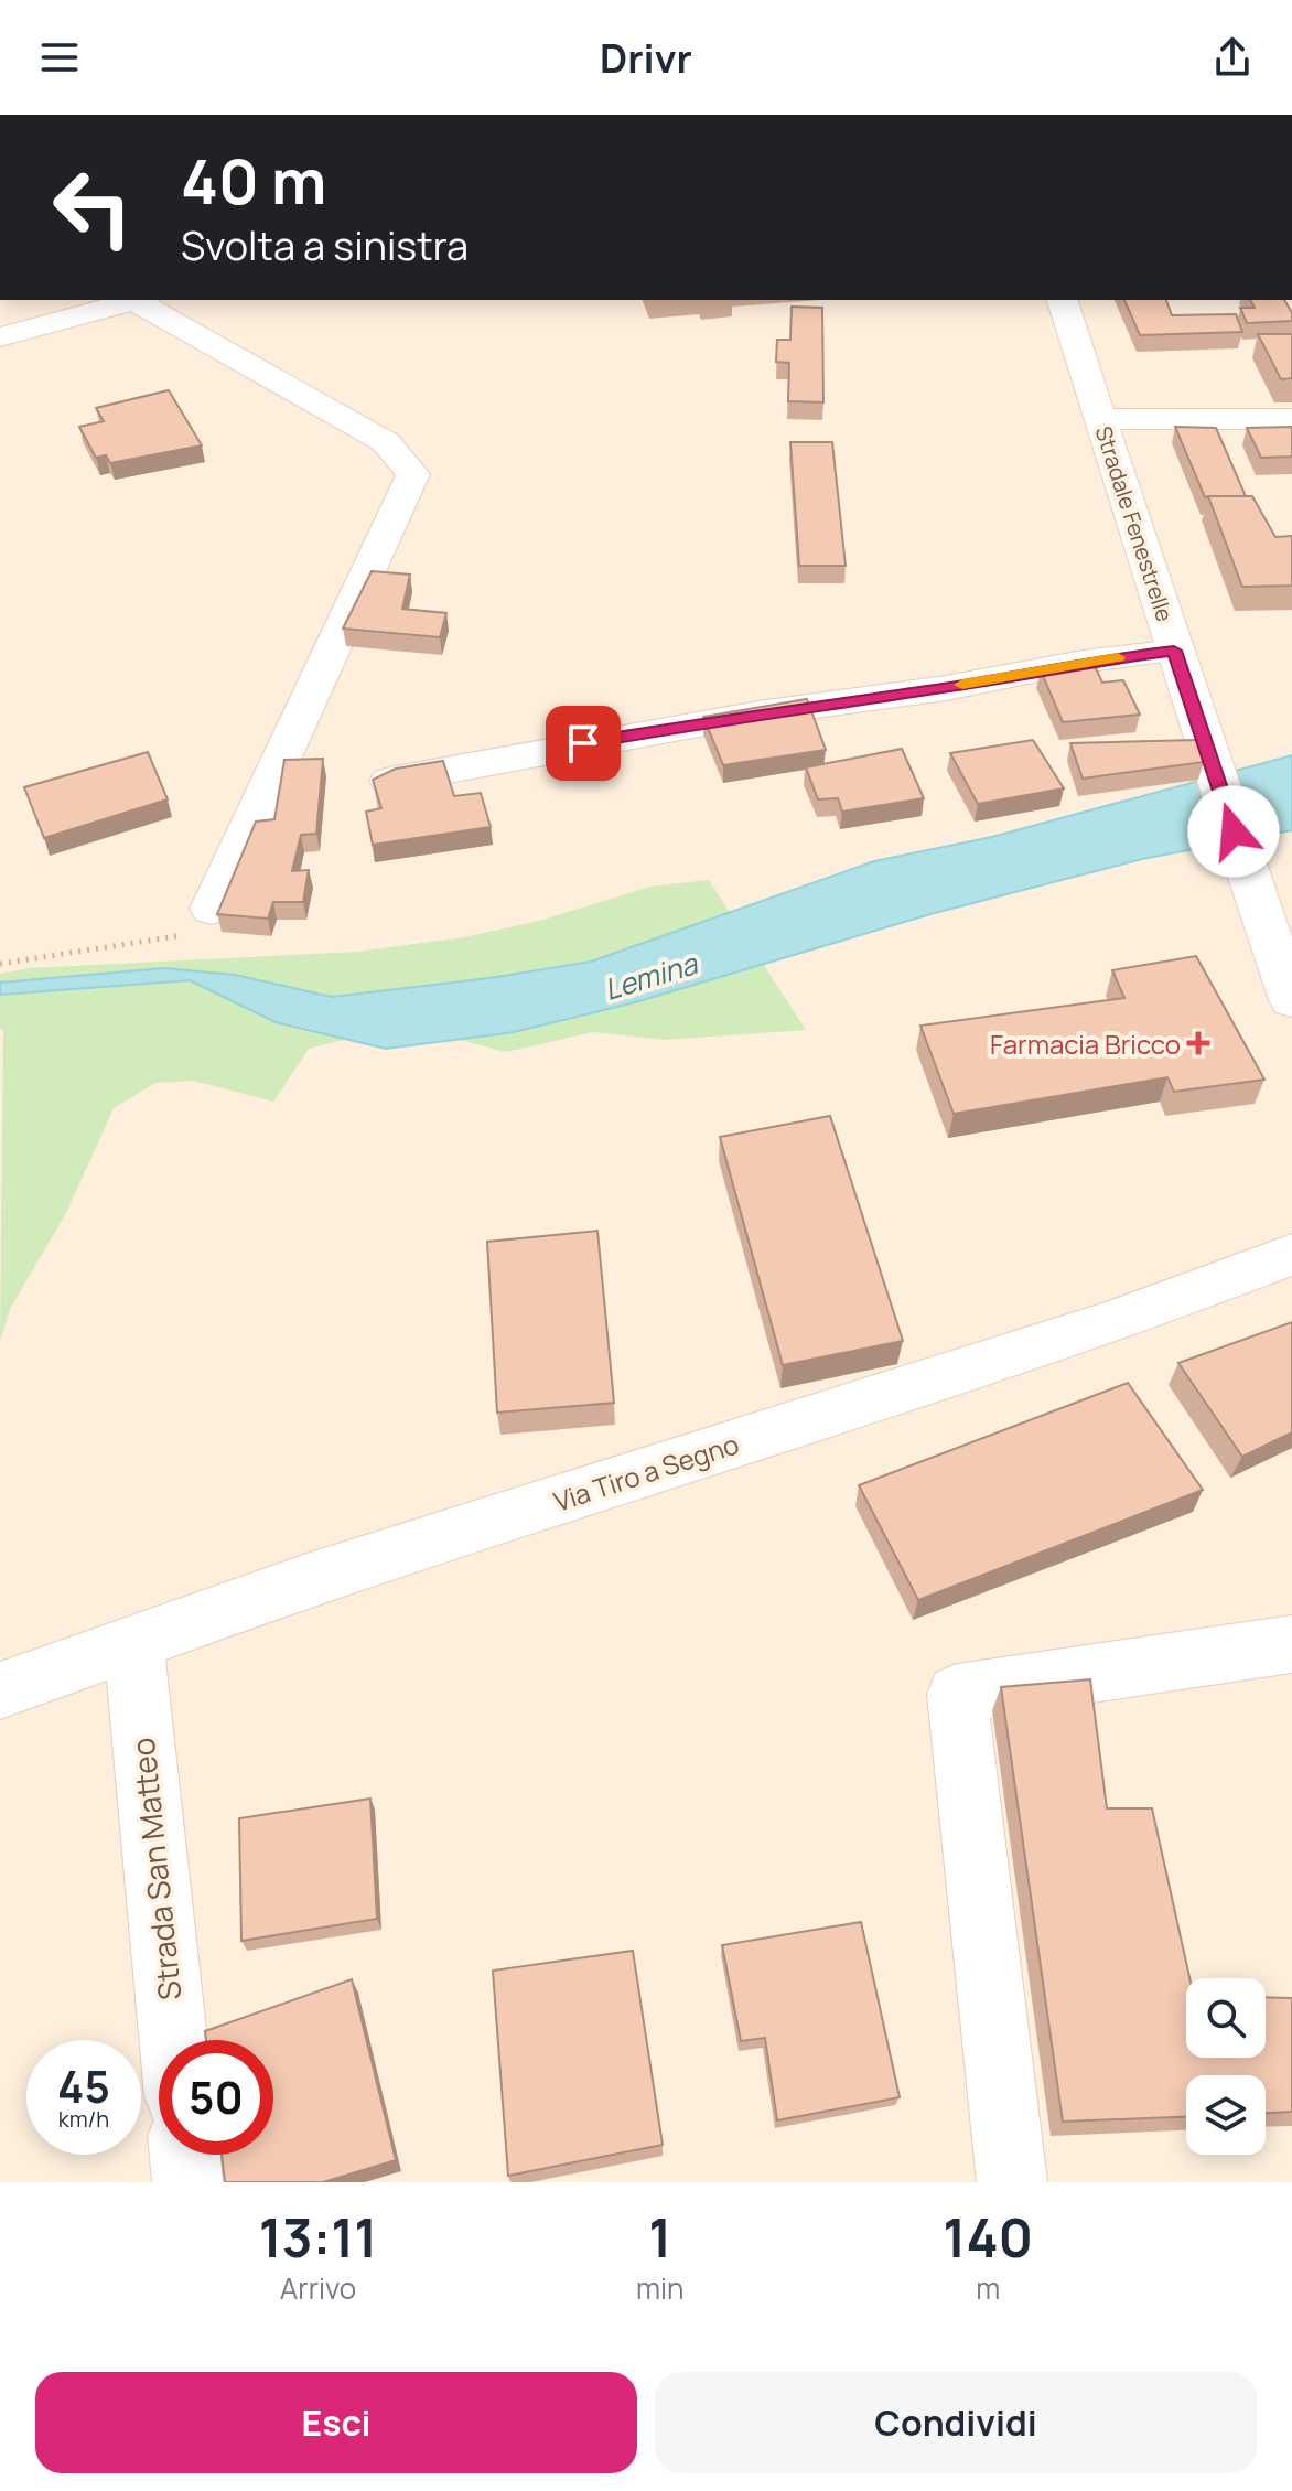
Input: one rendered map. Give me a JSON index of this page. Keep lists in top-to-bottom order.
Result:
{
  "streets": {
    "street": ["Stradale Fenestrelle", "Via Tiro a Segno", "Strada San Matteo"]
  },
  "crossings": [
    ["Via Tiro a Segno", "Strada San Matteo"]
  ],
  "water": ["Lemina"],
  "places": {
    "health": ["Farmacia Bricco"]
  },
  "page": {
    "header": "Drivr",
    "turn": ["40 m", "Svolta a sinistra"],
    "speed": "45 km/h",
    "limit": "50",
    "eta": [
      "13:11",
      "Arrivo",
      "1",
      "min",
      "140",
      "m"
    ],
    "buttons": ["Esci", "Condividi"]
  }
}
